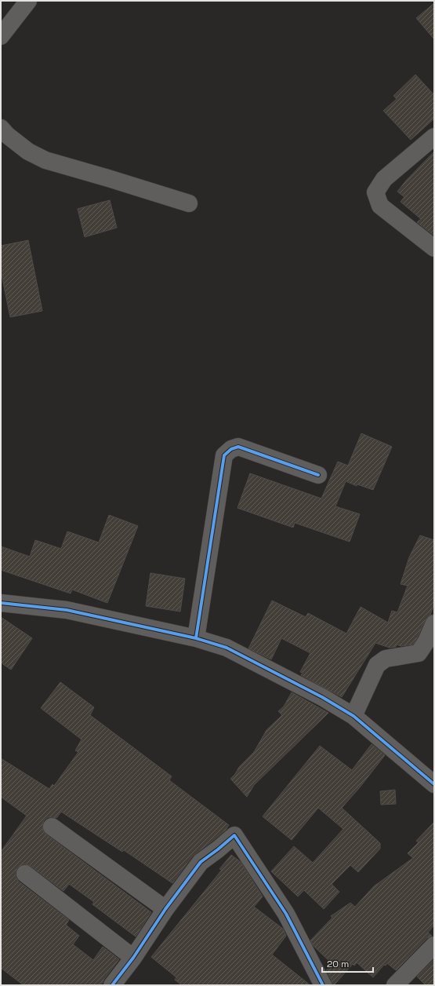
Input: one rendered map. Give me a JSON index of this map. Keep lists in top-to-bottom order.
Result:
{
  "scale_bar": "20 m"
}
